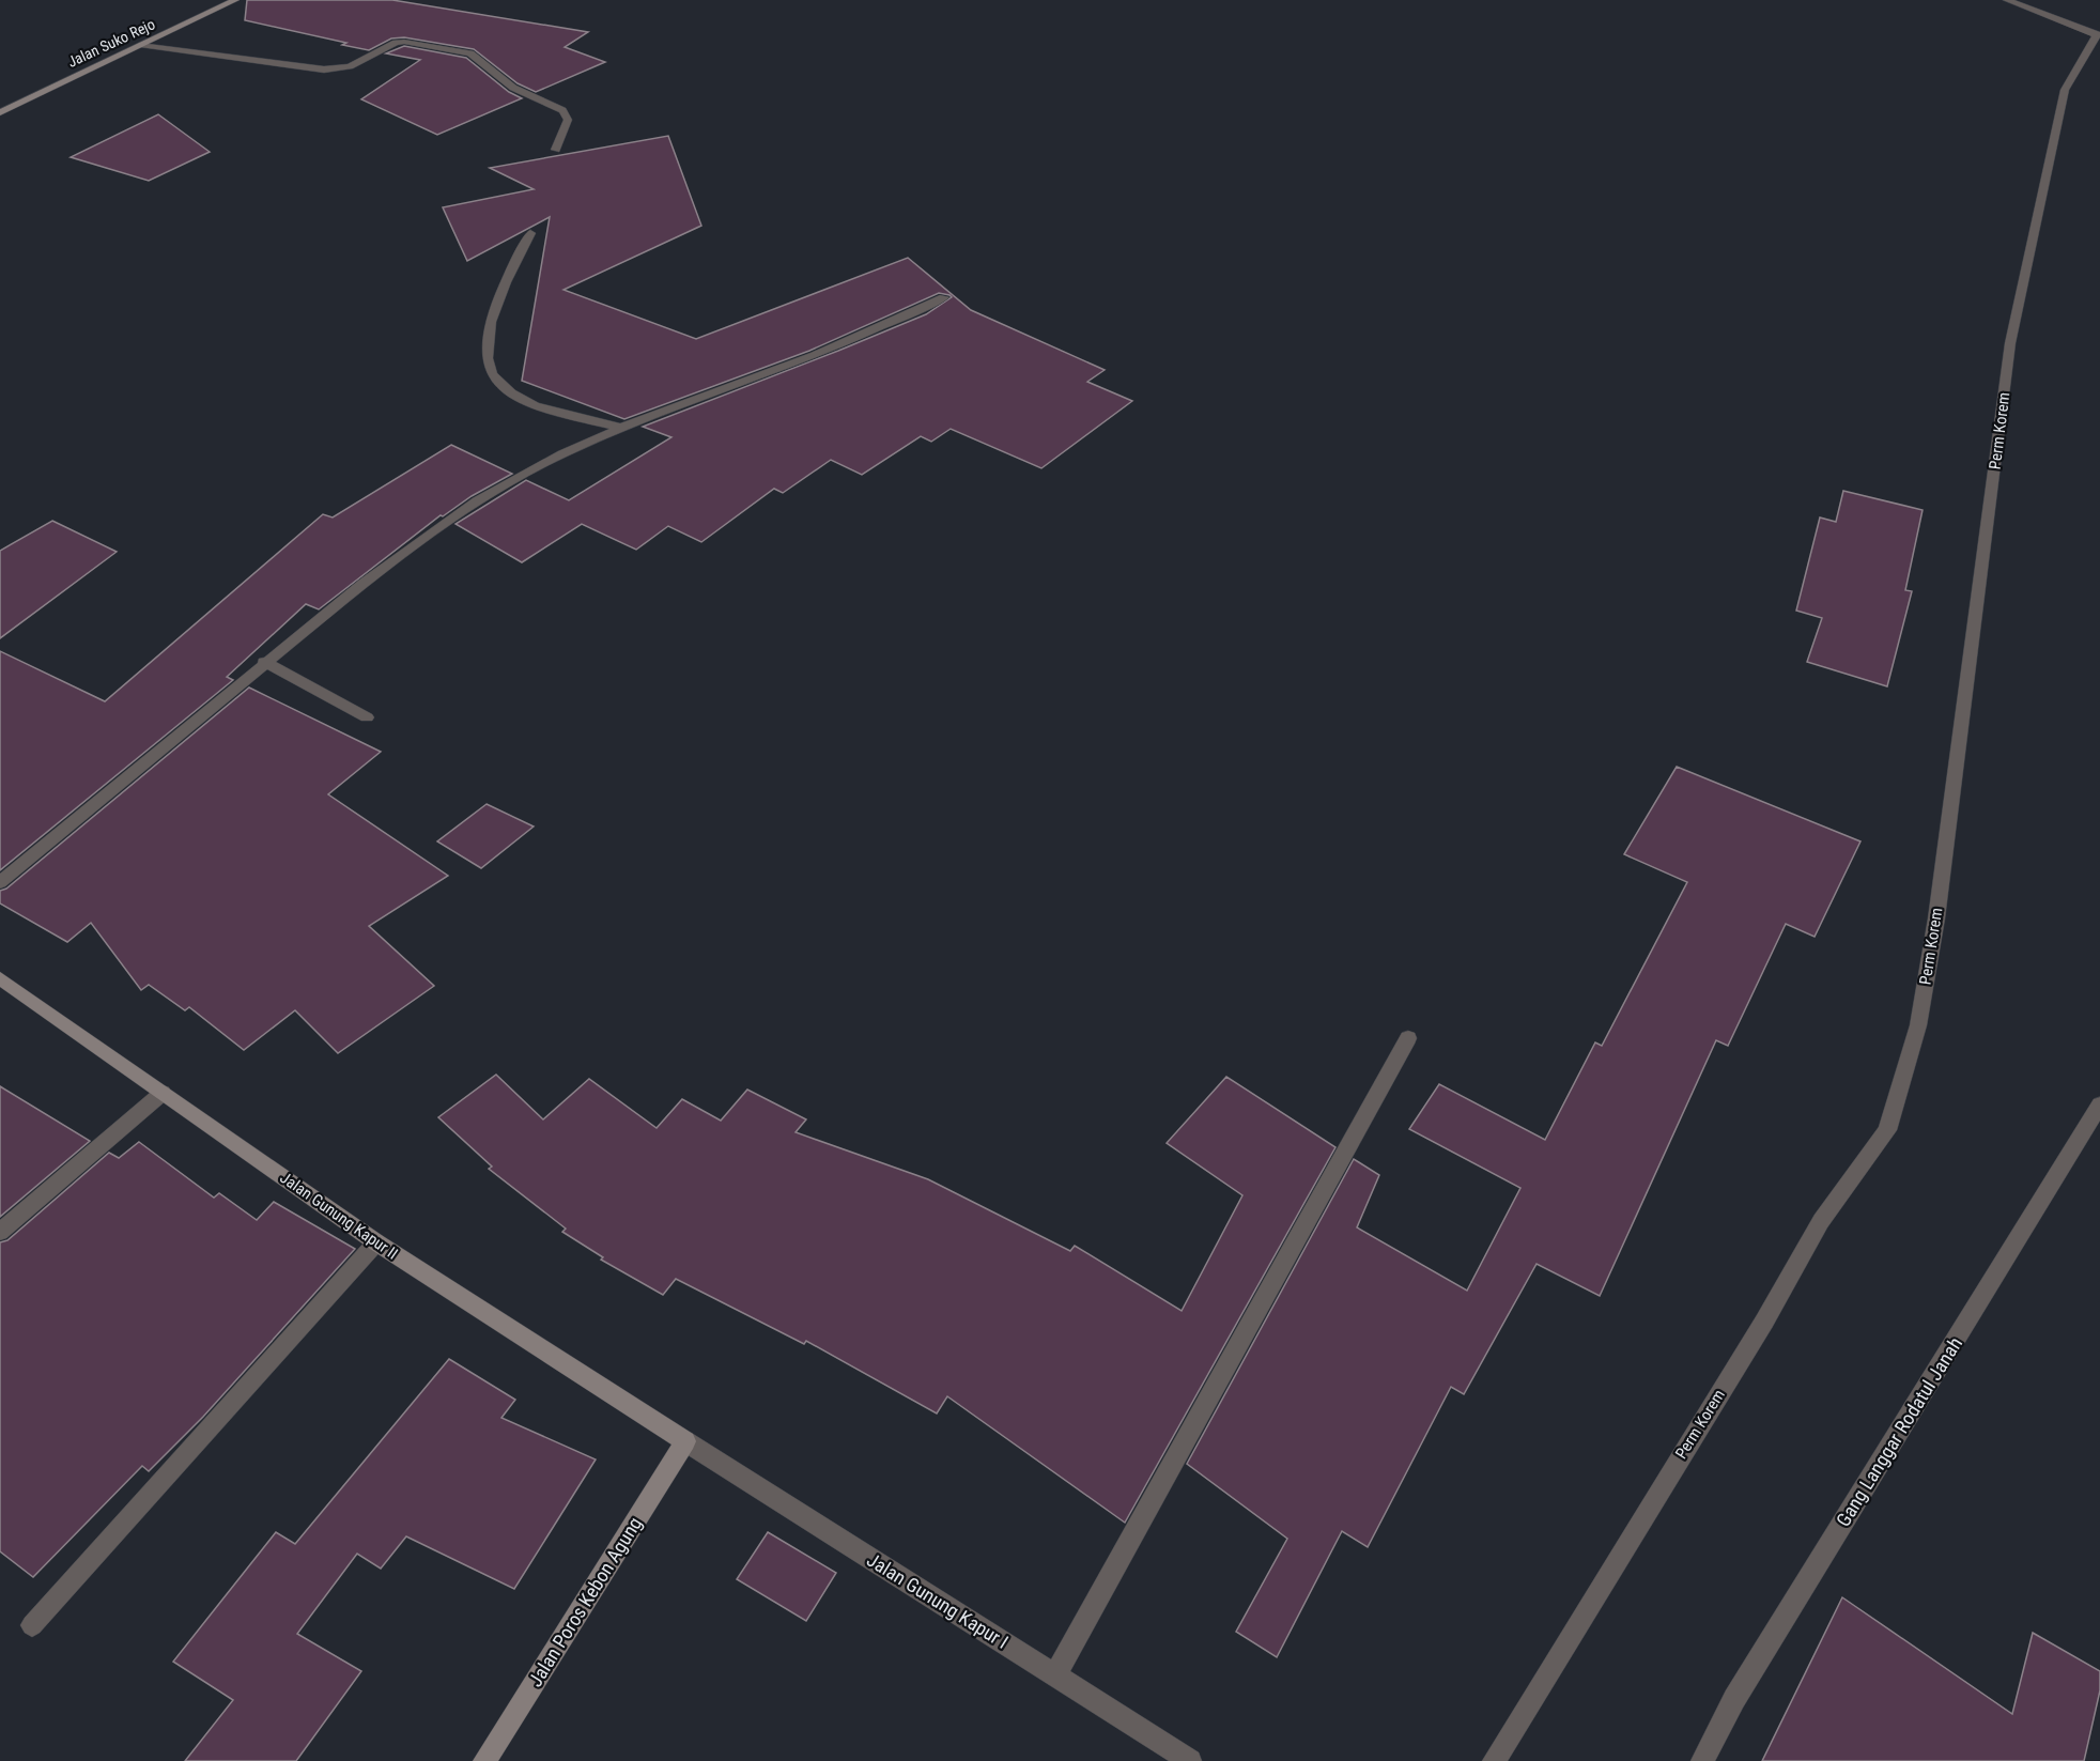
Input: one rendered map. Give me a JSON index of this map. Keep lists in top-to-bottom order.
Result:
{
  "streets": {
    "main road": ["Jalan Suko Rejo", "Jalan Gunung Kapur II", "Jalan Poros Kebon Agung"],
    "street": ["Perm Korem", "Gang Langgar Rodatul Janah", "Jalan Gunung Kapur I"]
  },
  "crossings": [
    ["Jalan Gunung Kapur II", "Jalan Gunung Kapur I"],
    ["Jalan Gunung Kapur II", "Jalan Poros Kebon Agung"],
    ["Jalan Gunung Kapur I", "Jalan Poros Kebon Agung"]
  ]
}
